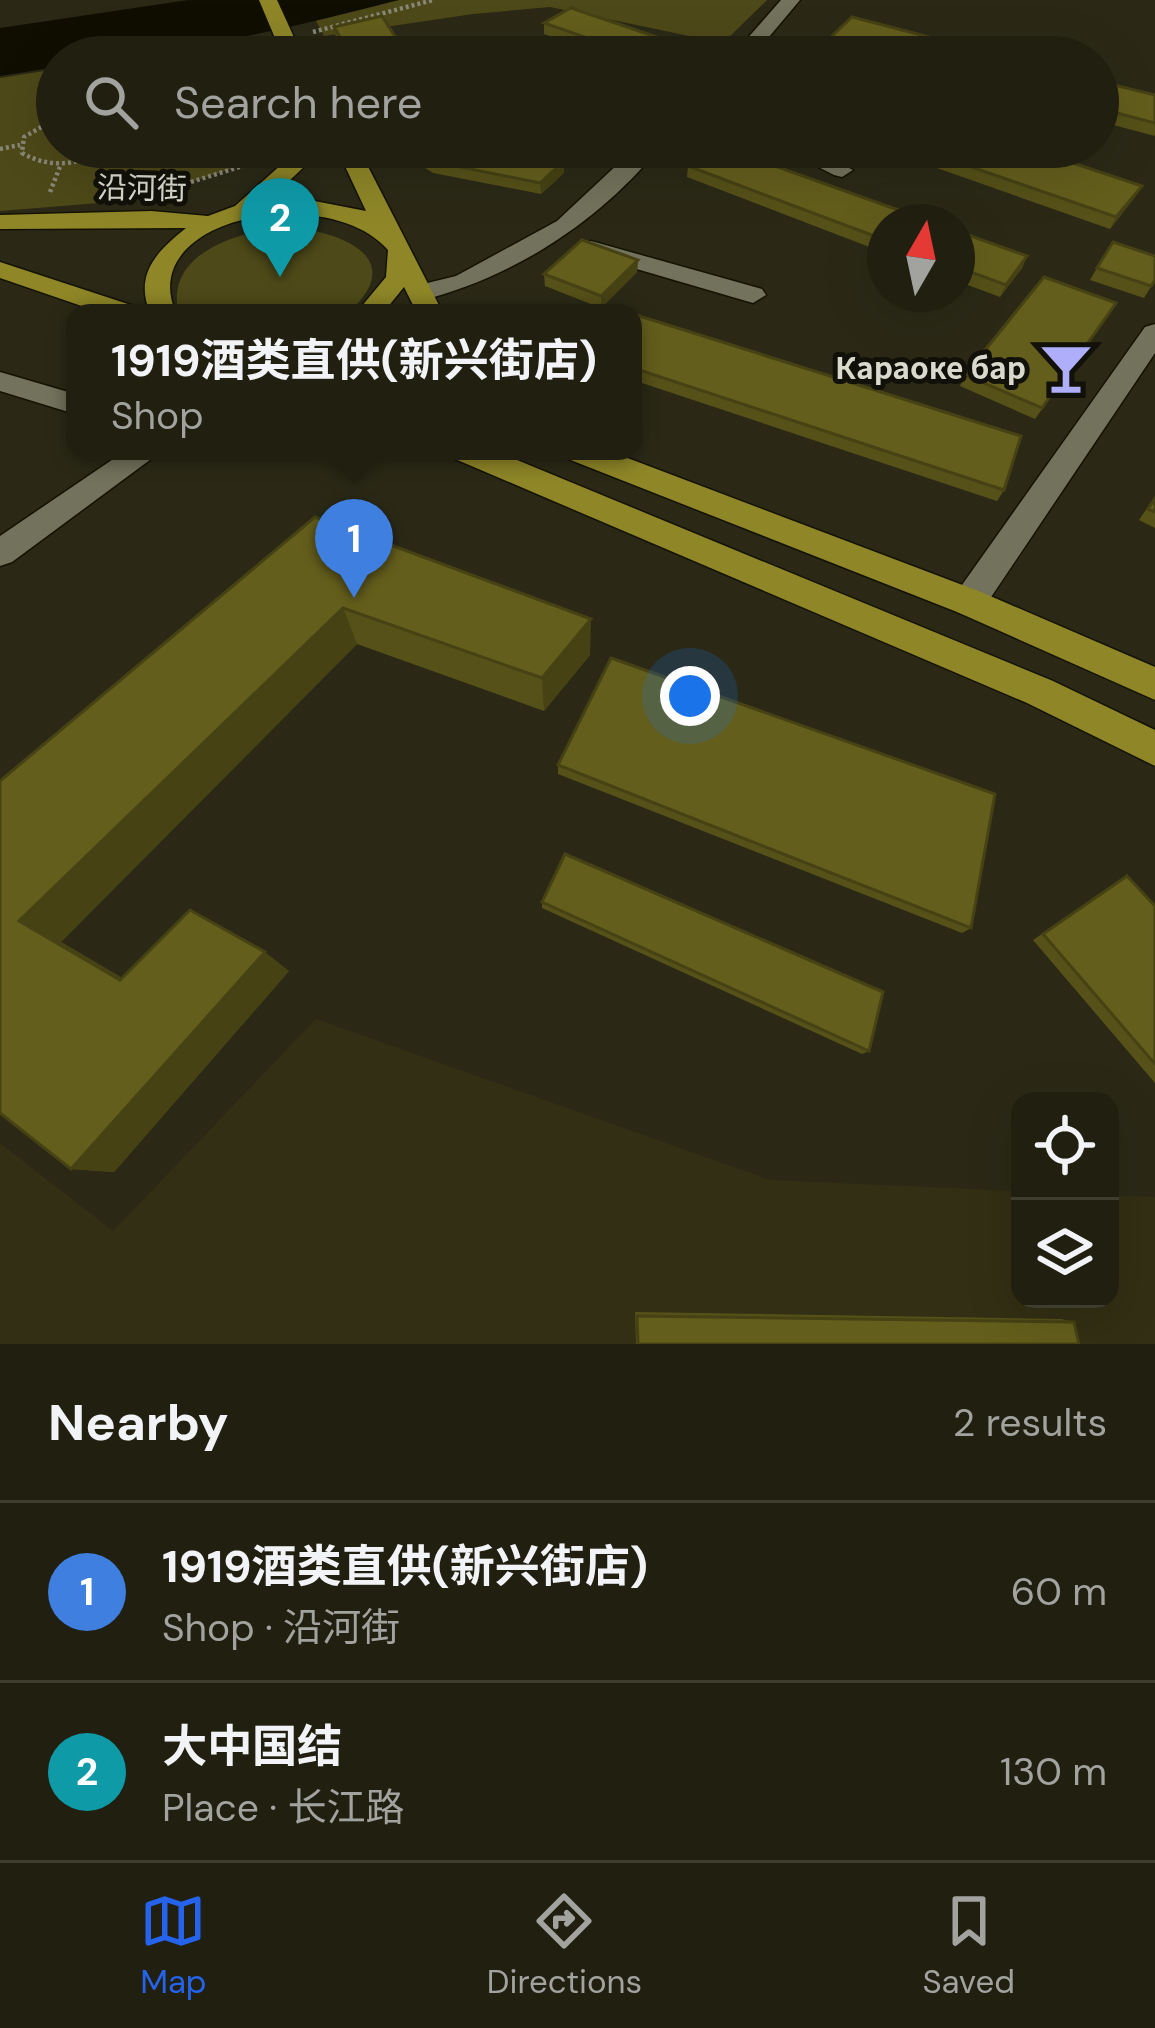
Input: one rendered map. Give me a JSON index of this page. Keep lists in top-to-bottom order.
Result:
{
  "streets": {
    "main road": ["沿河街"]
  },
  "places": {
    "bar": ["Караоке бар"]
  },
  "north": "top",
  "page": {
    "search": "Search here",
    "pins": ["2", "1"],
    "popup": ["1919酒类直供(新兴街店)", "Shop"],
    "heading": ["Nearby", "2 results"],
    "list": [
      {
        "mark": "1",
        "name": "1919酒类直供(新兴街店)",
        "note": "Shop · 沿河街",
        "value": "60 m"
      },
      {
        "mark": "2",
        "name": "大中国结",
        "note": "Place · 长江路",
        "value": "130 m"
      }
    ],
    "nav": ["Map", "Directions", "Saved"]
  }
}
